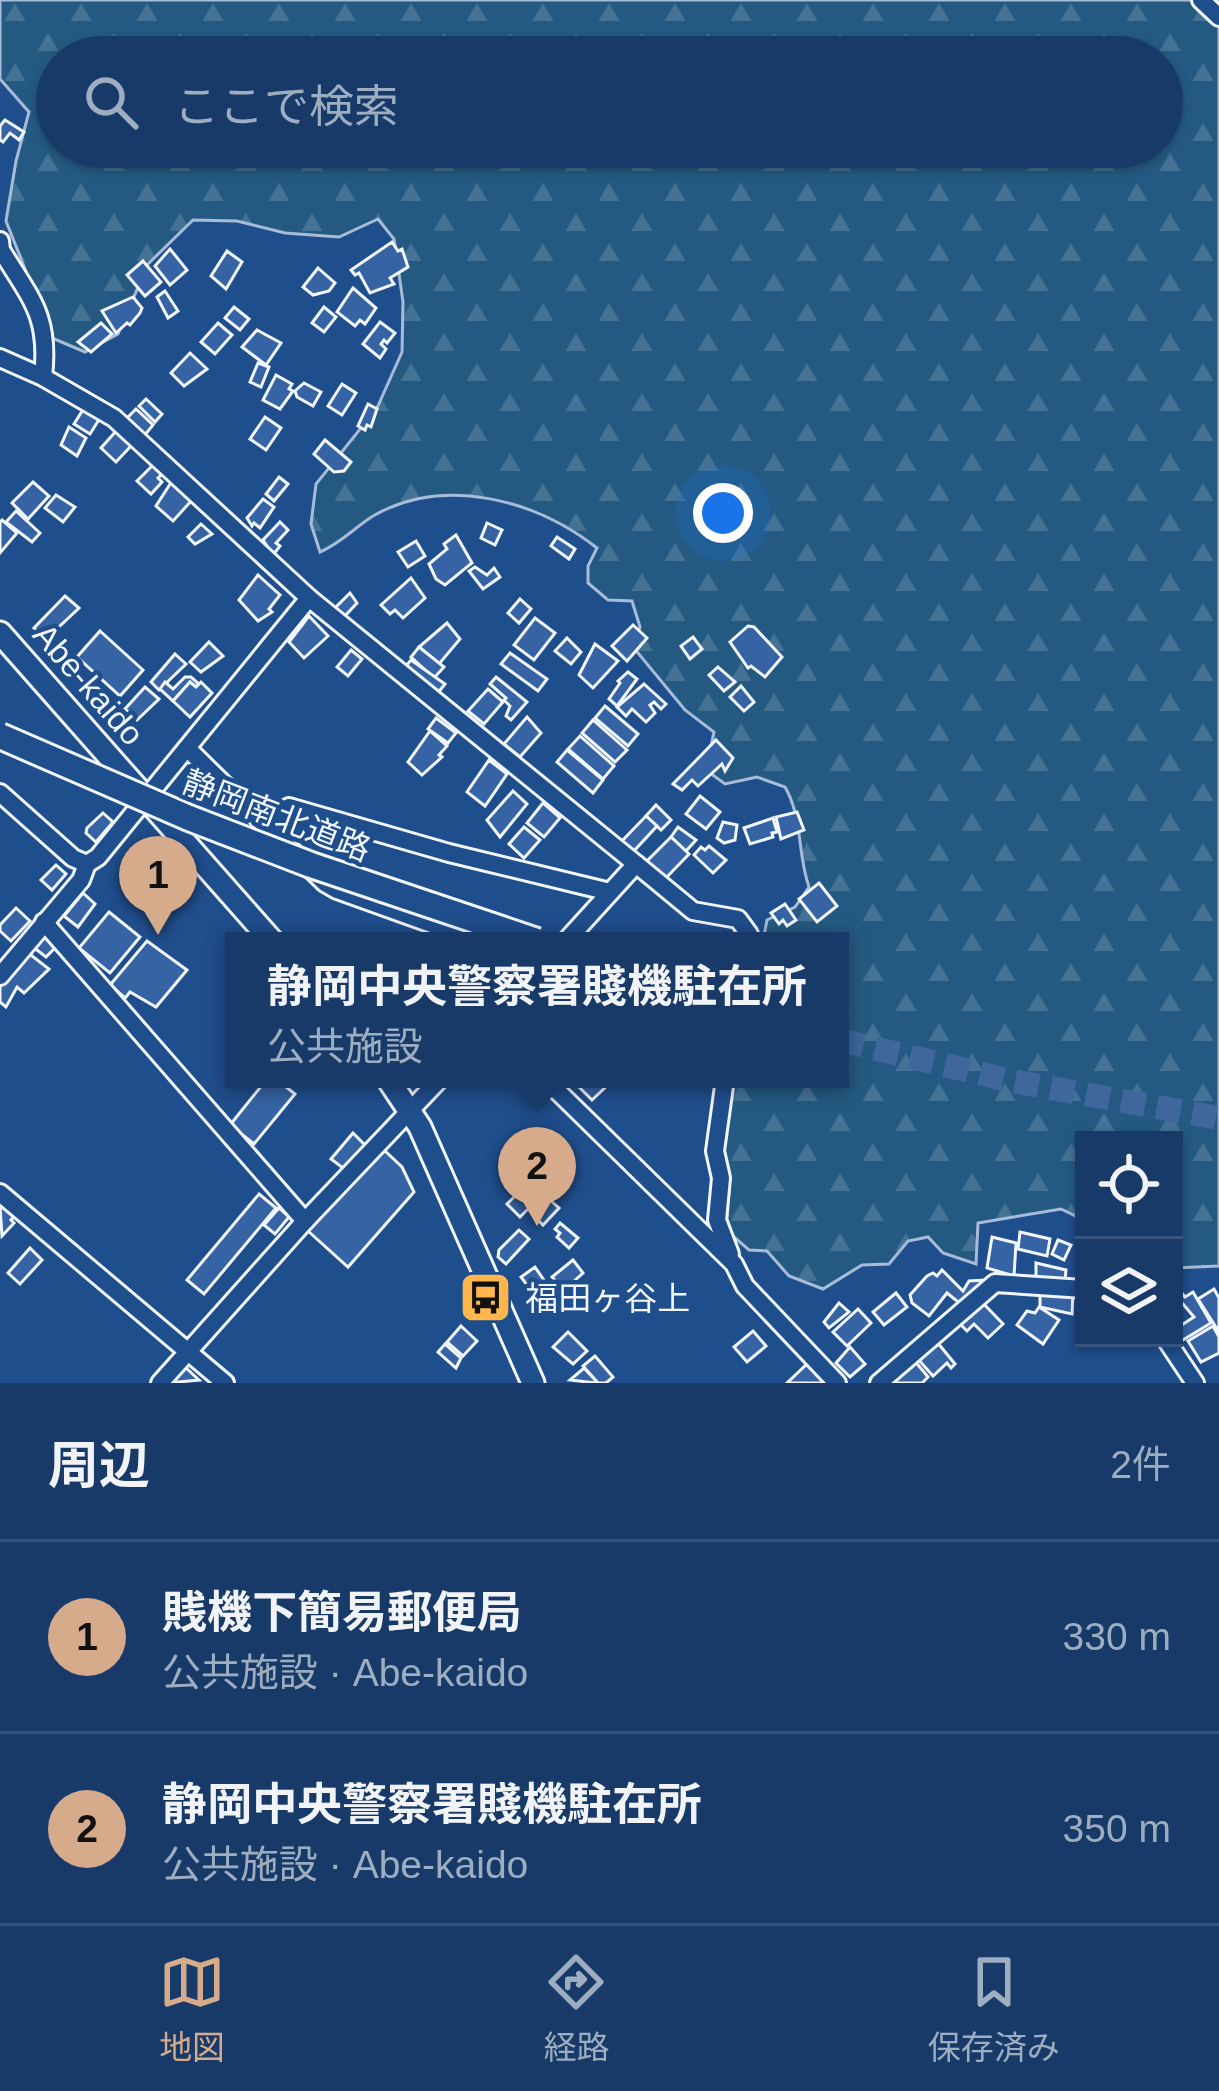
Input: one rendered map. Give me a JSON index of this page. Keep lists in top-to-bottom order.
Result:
{
  "streets": {
    "highway": ["静岡南北道路"],
    "main road": ["Abe-kaido"]
  },
  "places": {
    "bus stop": ["福田ヶ谷上"]
  },
  "page": {
    "search": "ここで検索",
    "pins": ["1", "2"],
    "popup": ["静岡中央警察署賤機駐在所", "公共施設"],
    "heading": ["周辺", "2件"],
    "list": [
      {
        "mark": "1",
        "name": "賎機下簡易郵便局",
        "note": "公共施設 · Abe-kaido",
        "value": "330 m"
      },
      {
        "mark": "2",
        "name": "静岡中央警察署賤機駐在所",
        "note": "公共施設 · Abe-kaido",
        "value": "350 m"
      }
    ],
    "nav": ["地図", "経路", "保存済み"]
  }
}
